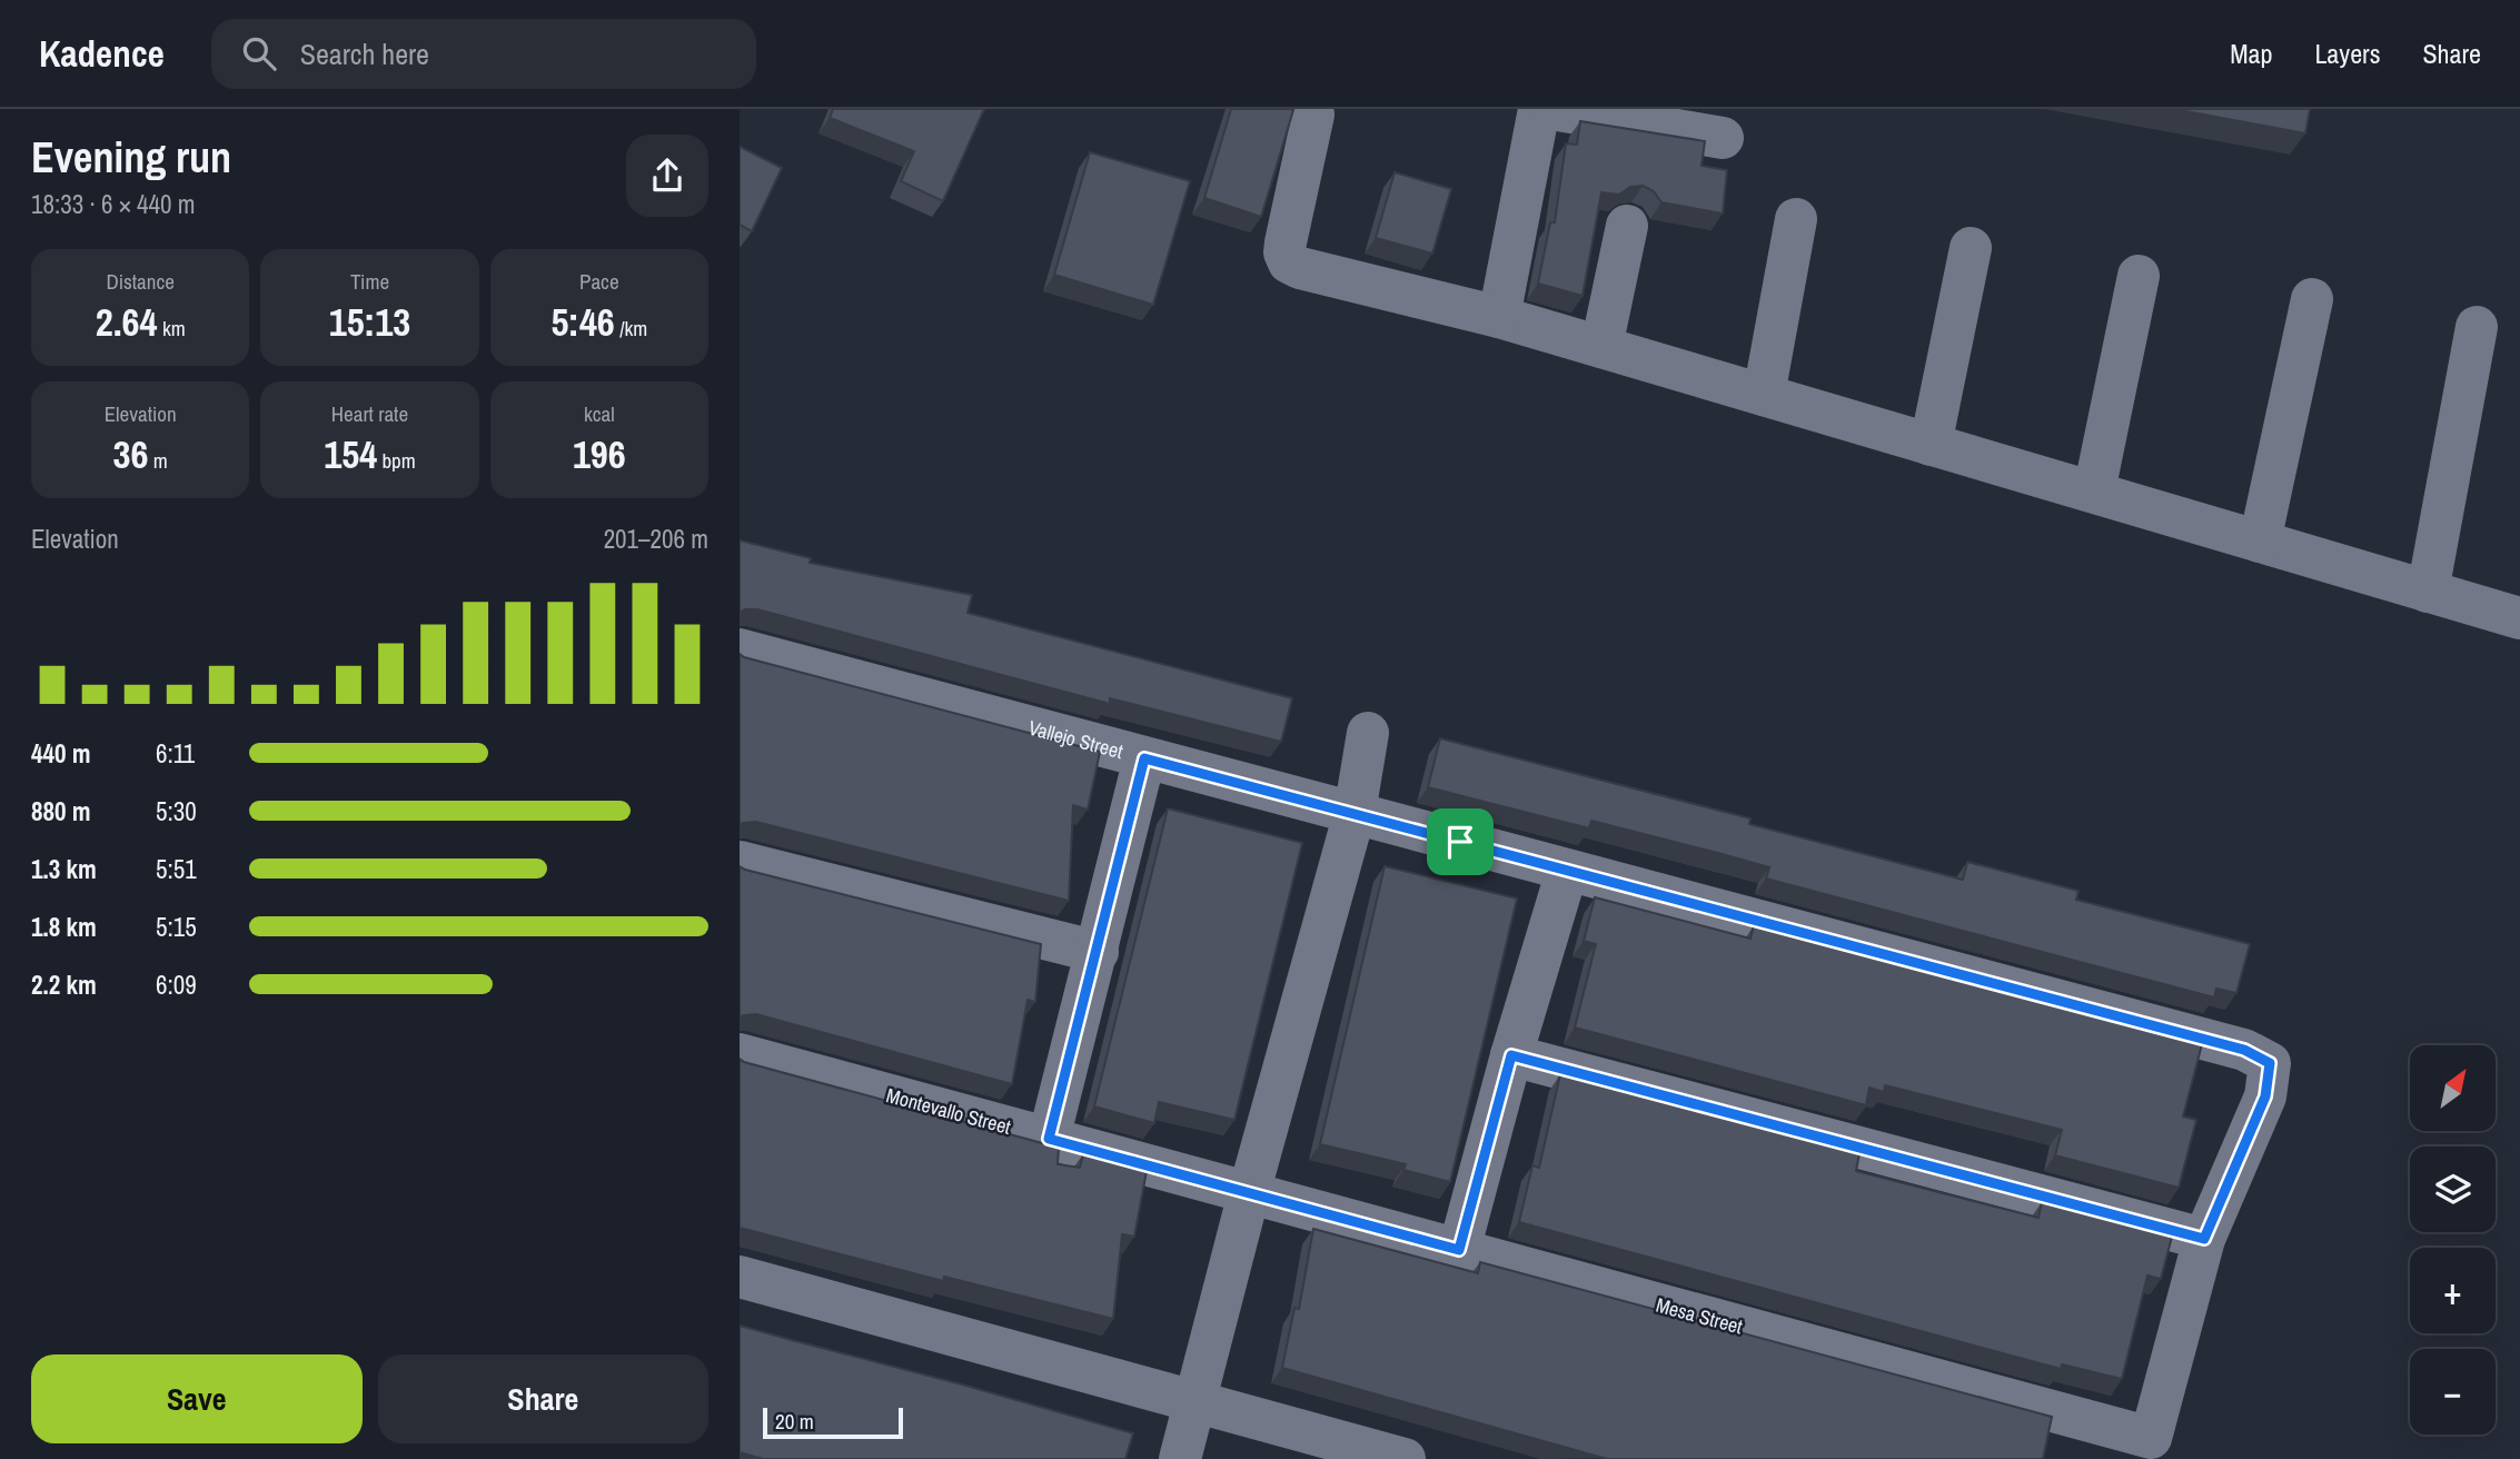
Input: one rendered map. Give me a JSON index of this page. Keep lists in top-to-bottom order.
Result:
{
  "streets": {
    "street": ["Vallejo Street", "Montevallo Street", "Mesa Street"]
  },
  "crossings": [
    ["Vallejo Street", "Mesa Street"],
    ["Montevallo Street", "Mesa Street"]
  ],
  "scale_bar": "20 m",
  "north": "top right",
  "page": {
    "header": "Kadence",
    "search": "Search here",
    "nav": ["Map", "Layers", "Share"],
    "heading": ["Evening run", "18:33 · 6 × 440 m"],
    "stats": [
      ["Distance", "2.64 km"],
      ["Time", "15:13"],
      ["Pace", "5:46 /km"],
      ["Elevation", "36 m"],
      ["Heart rate", "154 bpm"],
      ["kcal", "196"]
    ],
    "chart": ["Elevation", "201–206 m"],
    "list": [
      {
        "name": "440 m",
        "note": "6:11"
      },
      {
        "name": "880 m",
        "note": "5:30"
      },
      {
        "name": "1.3 km",
        "note": "5:51"
      },
      {
        "name": "1.8 km",
        "note": "5:15"
      },
      {
        "name": "2.2 km",
        "note": "6:09"
      }
    ],
    "map_buttons": ["+", "−"],
    "buttons": ["Save", "Share"],
    "scale": "20 m"
  }
}
